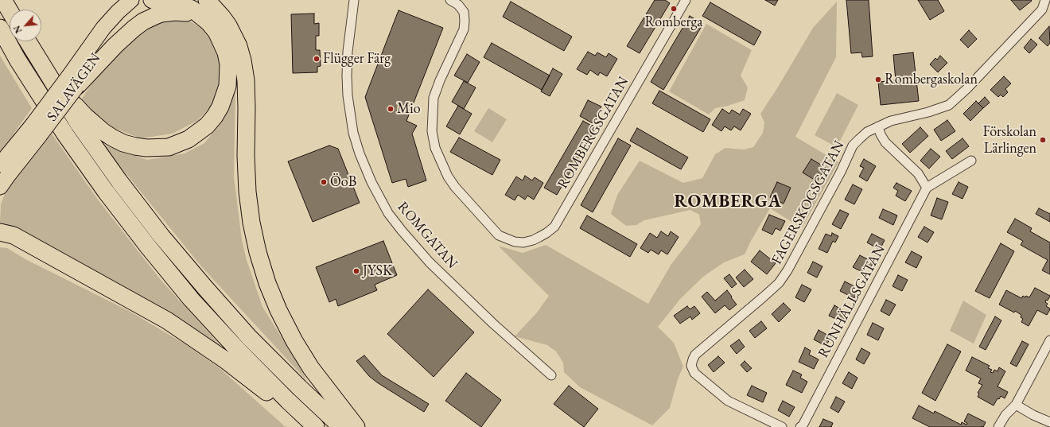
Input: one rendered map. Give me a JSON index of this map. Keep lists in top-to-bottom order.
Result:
{
  "streets": {
    "highway": ["SALAVÄGEN"],
    "street": [
      "ROMBERGSGATAN",
      "FAGERSKOGSGATAN",
      "ROMGATAN",
      "RUNHÄLLSGATAN"
    ]
  },
  "districts": ["ROMBERGA"],
  "places": [
    "Romberga",
    "Flügger Färg",
    "Rombergaskolan",
    "Mio",
    "Förskolan Lärlingen",
    "ÖoB",
    "JYSK"
  ],
  "north": "bottom left"
}
